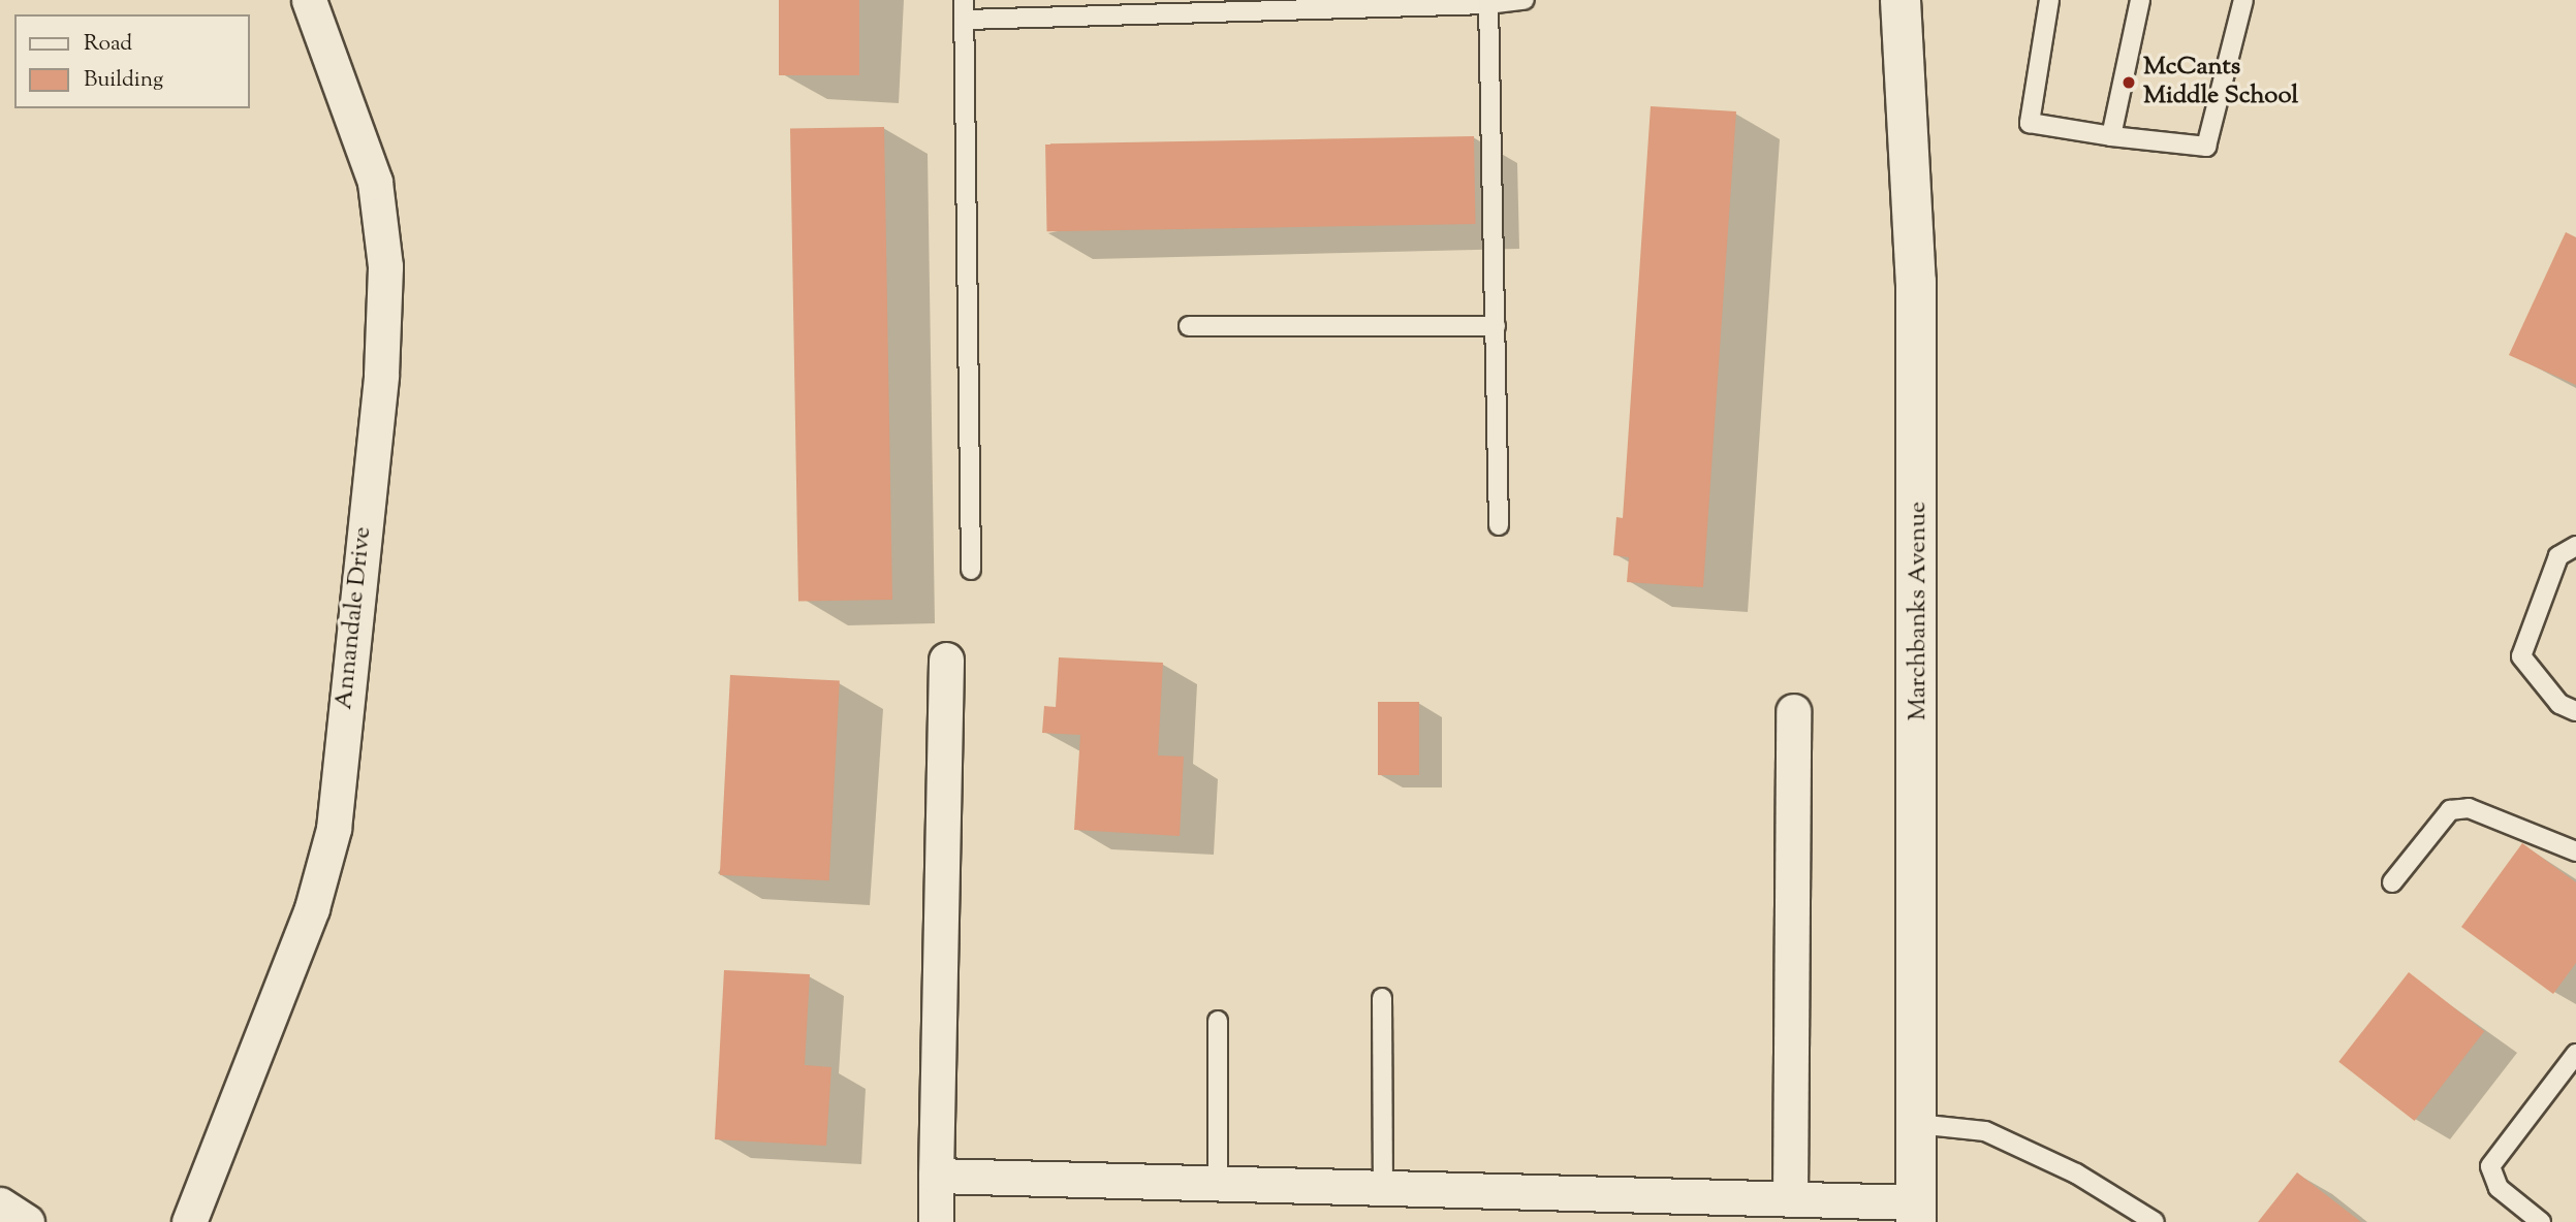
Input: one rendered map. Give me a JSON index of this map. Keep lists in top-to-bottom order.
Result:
{
  "streets": {
    "street": ["Marchbanks Avenue", "Annandale Drive"]
  },
  "places": ["McCants Middle School"],
  "legend": ["Road", "Building"]
}
